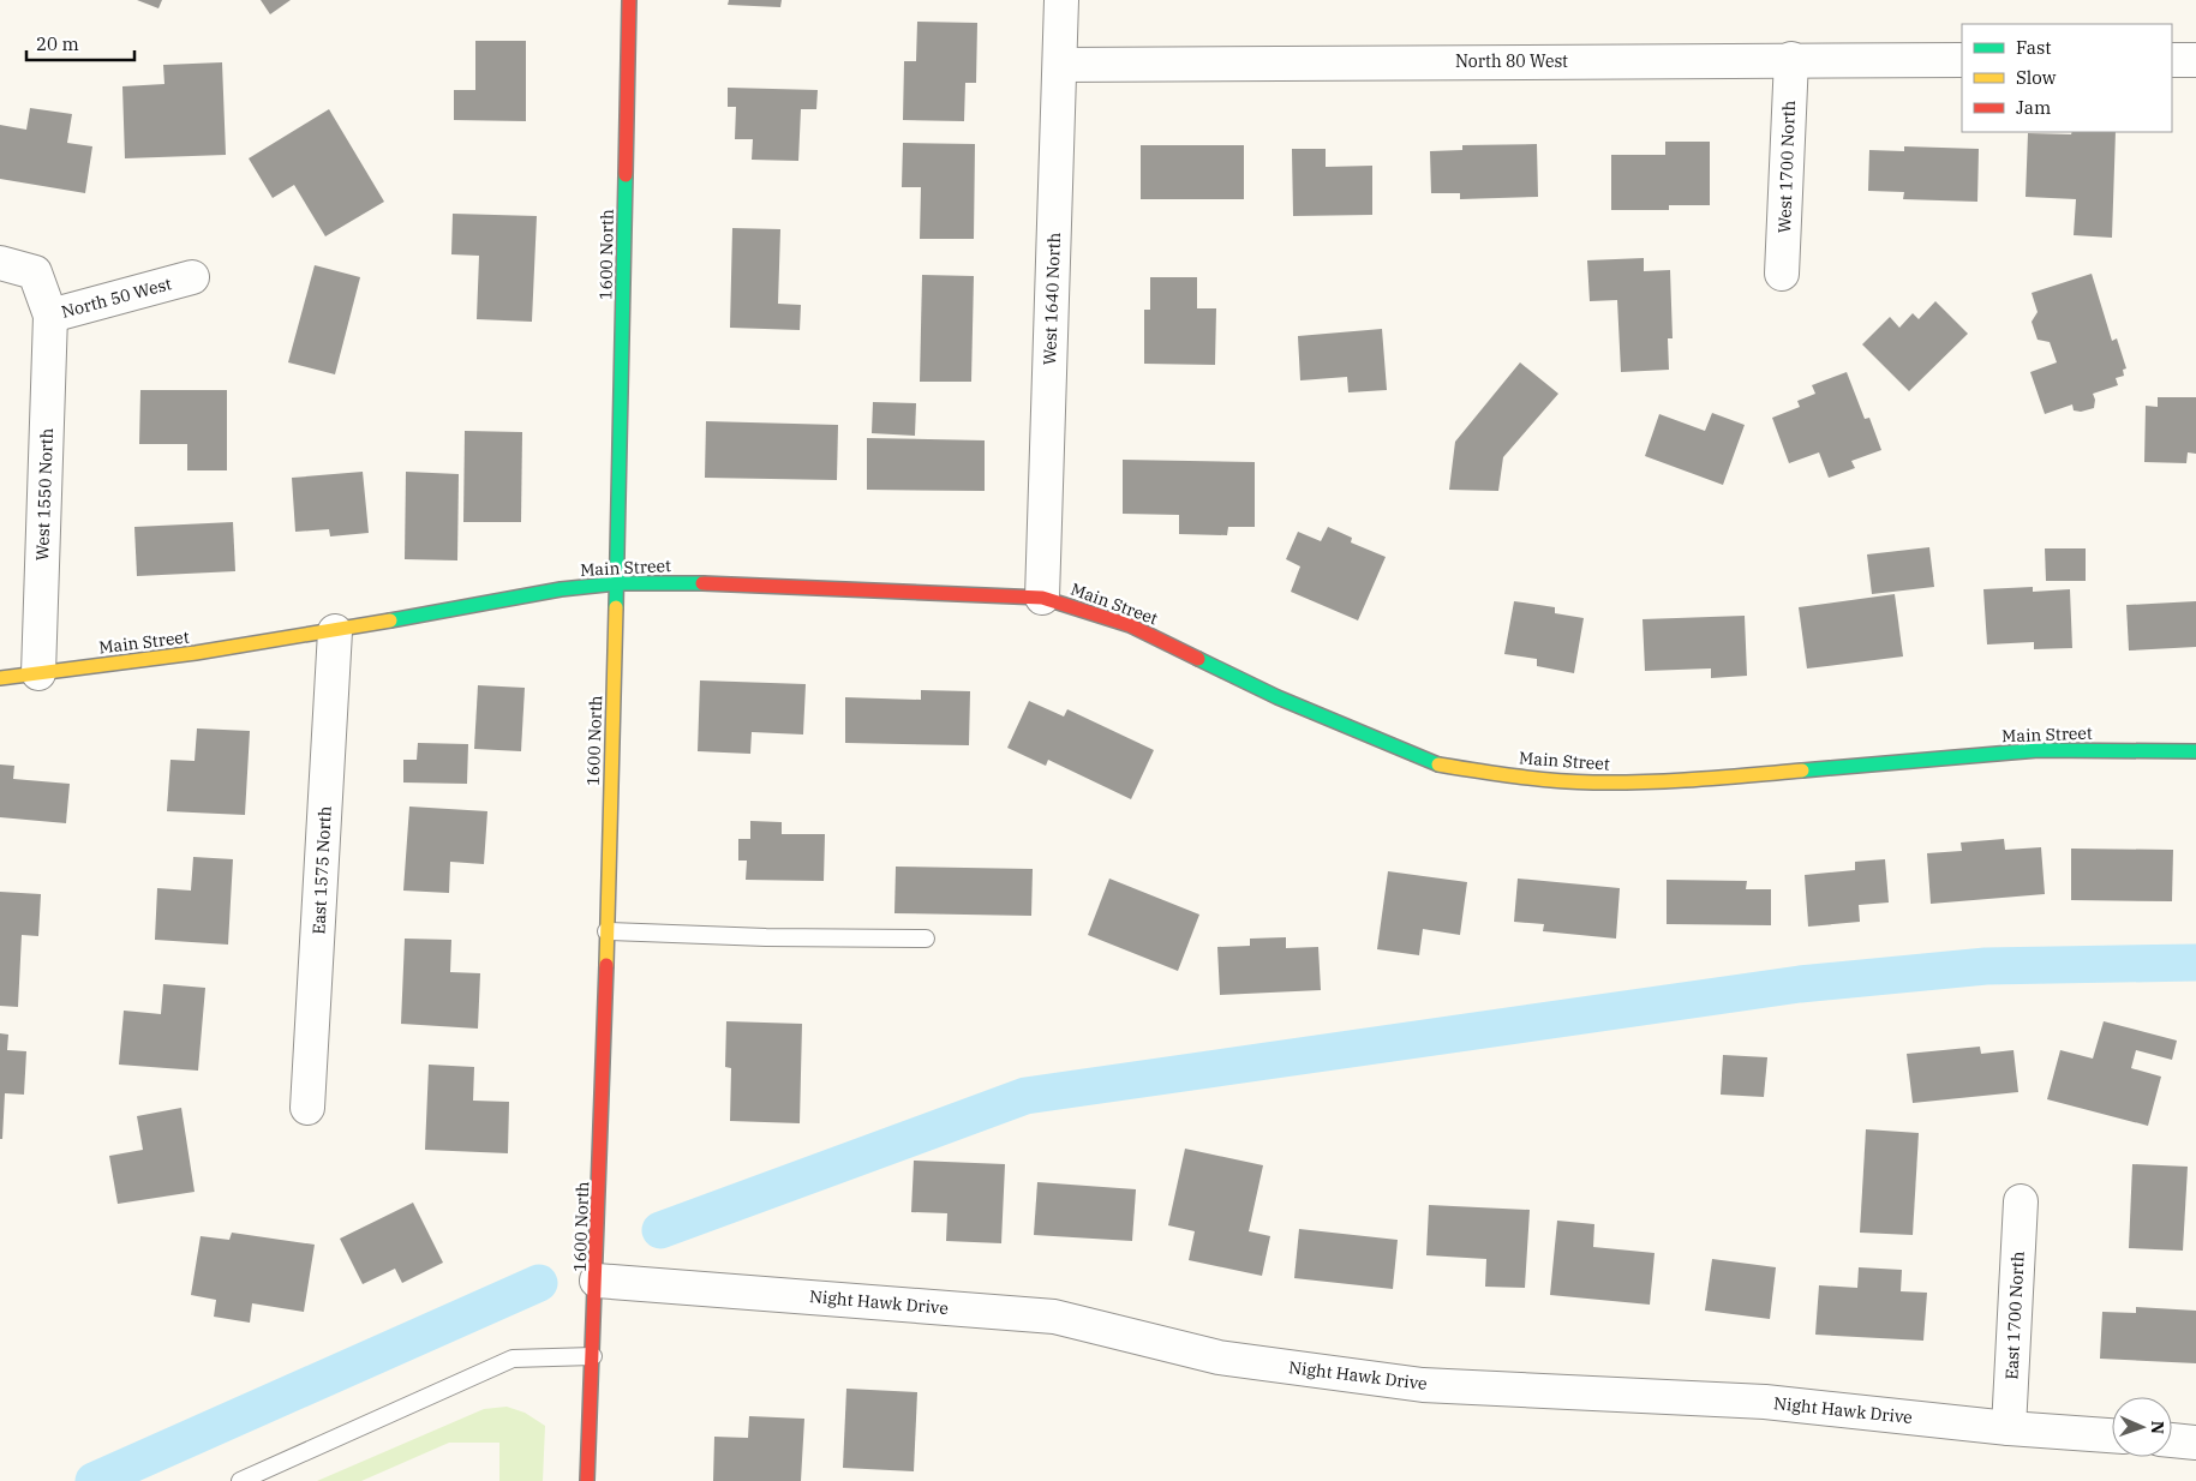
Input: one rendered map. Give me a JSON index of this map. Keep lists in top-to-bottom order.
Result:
{
  "streets": {
    "street": [
      "North 80 West",
      "West 1700 North",
      "1600 North",
      "North 50 West",
      "West 1640 North",
      "West 1550 North",
      "Main Street",
      "East 1575 North",
      "Night Hawk Drive",
      "East 1700 North"
    ]
  },
  "crossings": [
    ["North 80 West", "West 1700 North"],
    ["North 80 West", "West 1640 North"],
    ["1600 North", "Main Street"],
    ["1600 North", "Night Hawk Drive"],
    ["North 50 West", "West 1550 North"],
    ["West 1640 North", "Main Street"],
    ["West 1550 North", "Main Street"],
    ["Main Street", "East 1575 North"],
    ["Night Hawk Drive", "East 1700 North"]
  ],
  "legend": ["Fast", "Slow", "Jam"],
  "scale_bar": "20 m",
  "north": "right"
}
